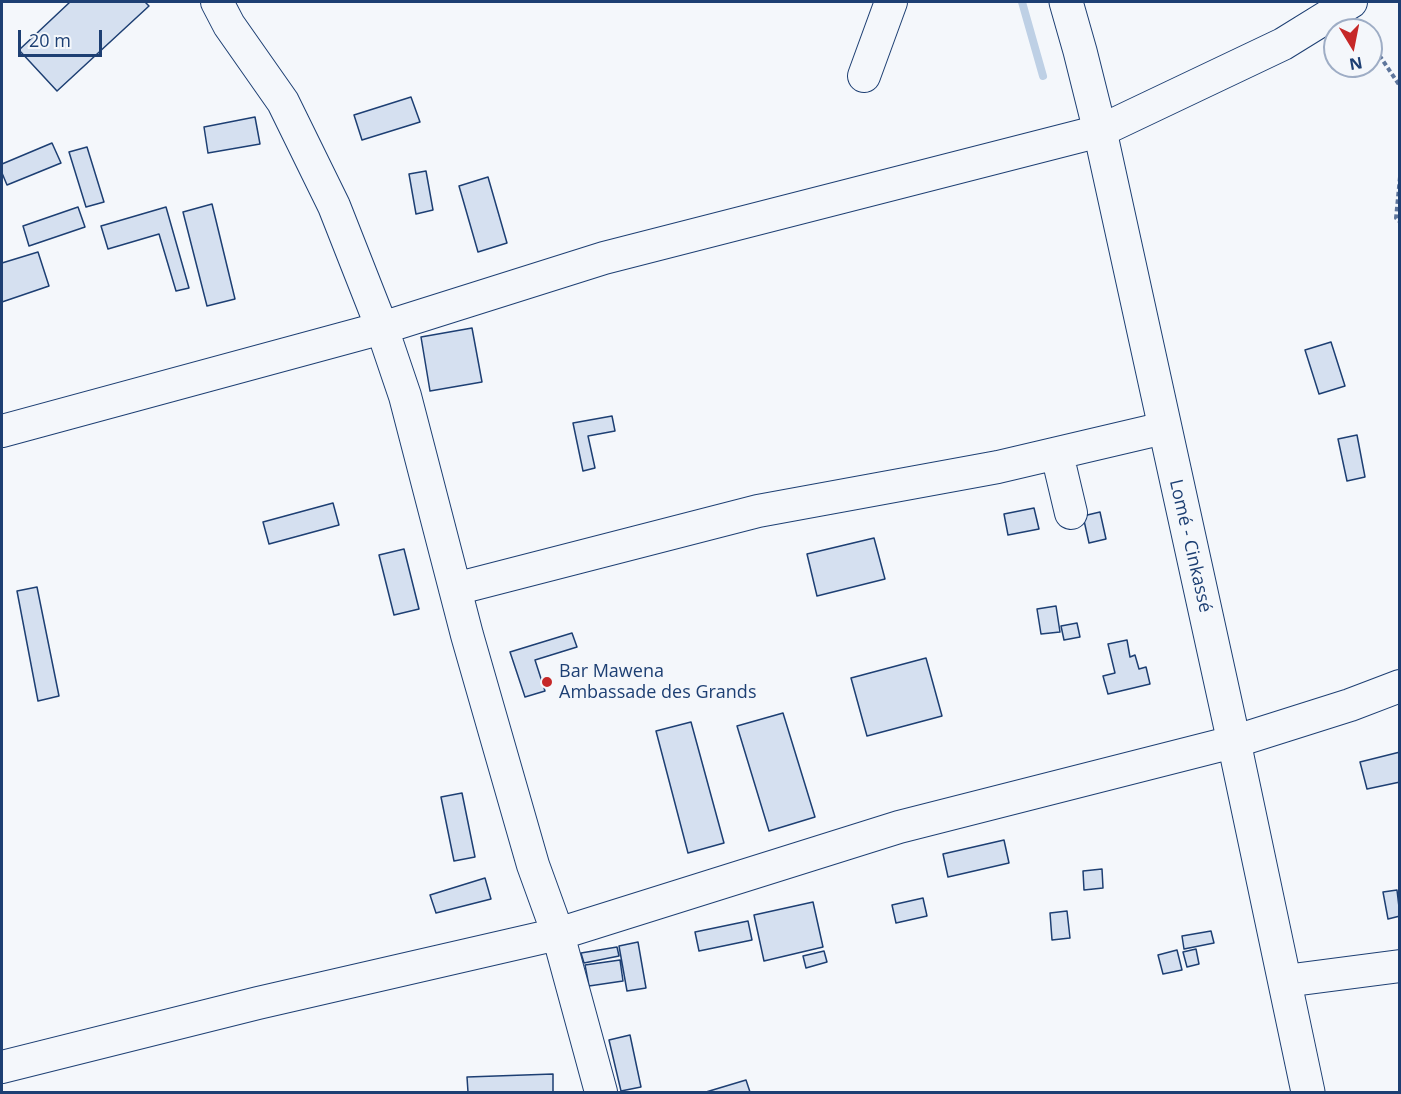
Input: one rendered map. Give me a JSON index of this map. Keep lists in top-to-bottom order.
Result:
{
  "streets": {
    "highway": ["Lomé - Cinkassé"]
  },
  "places": ["Bar Mawena Ambassade des Grands"],
  "scale_bar": "20 m",
  "north": "bottom"
}
